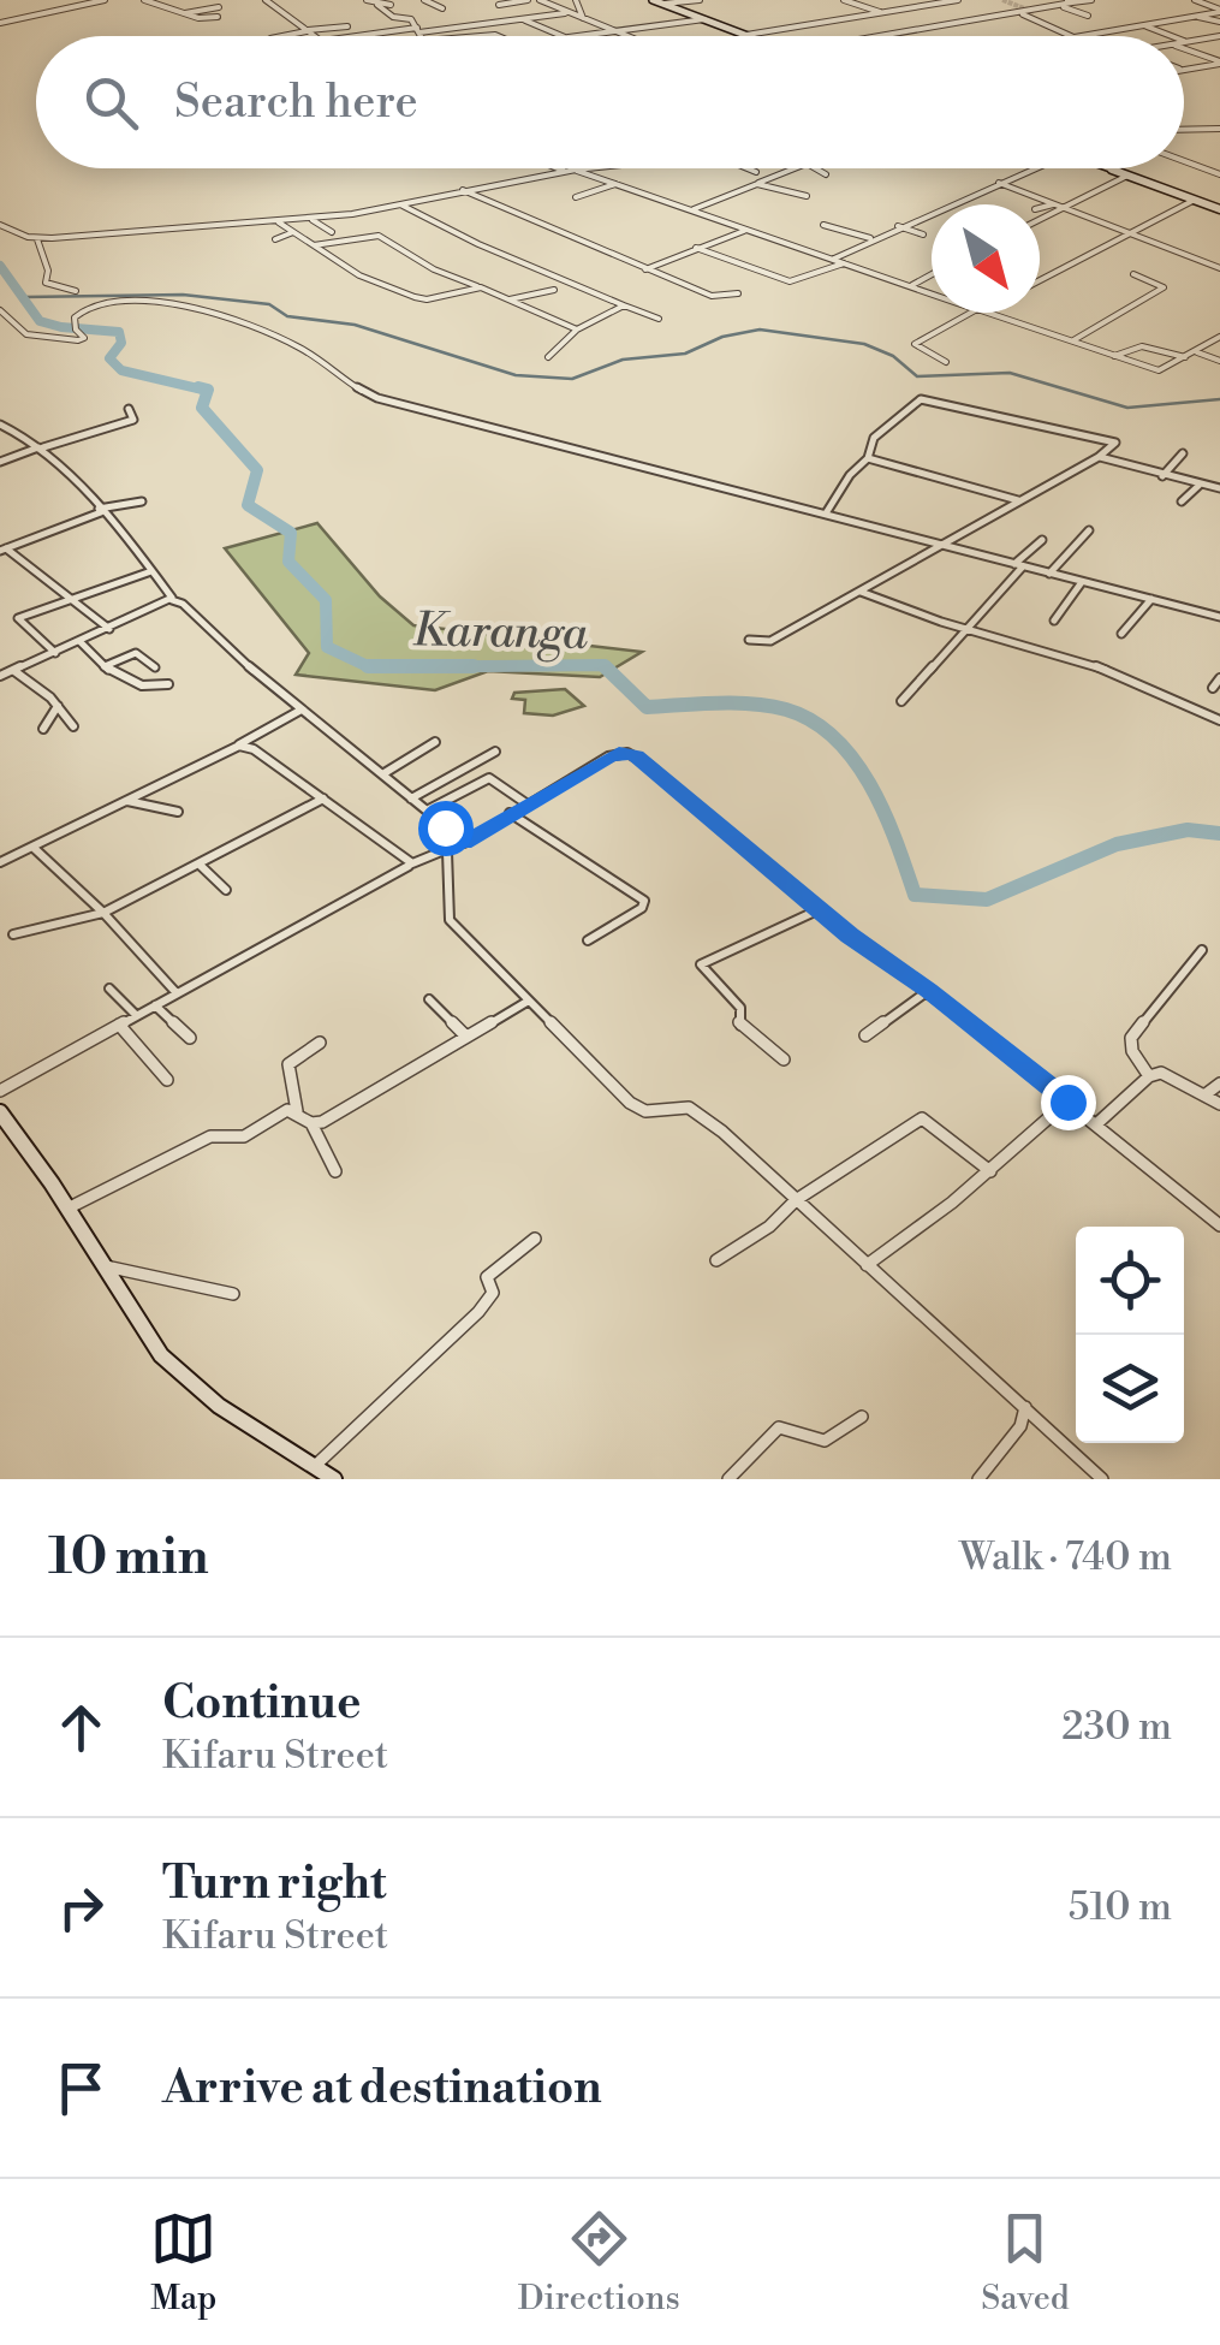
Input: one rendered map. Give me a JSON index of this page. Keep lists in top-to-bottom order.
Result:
{
  "water": ["Karanga"],
  "north": "bottom right",
  "page": {
    "search": "Search here",
    "heading": ["10 min", "Walk · 740 m"],
    "list": [
      ["Continue", "Kifaru Street", "230 m"],
      ["Turn right", "Kifaru Street", "510 m"],
      "Arrive at destination"
    ],
    "nav": ["Map", "Directions", "Saved"]
  }
}
